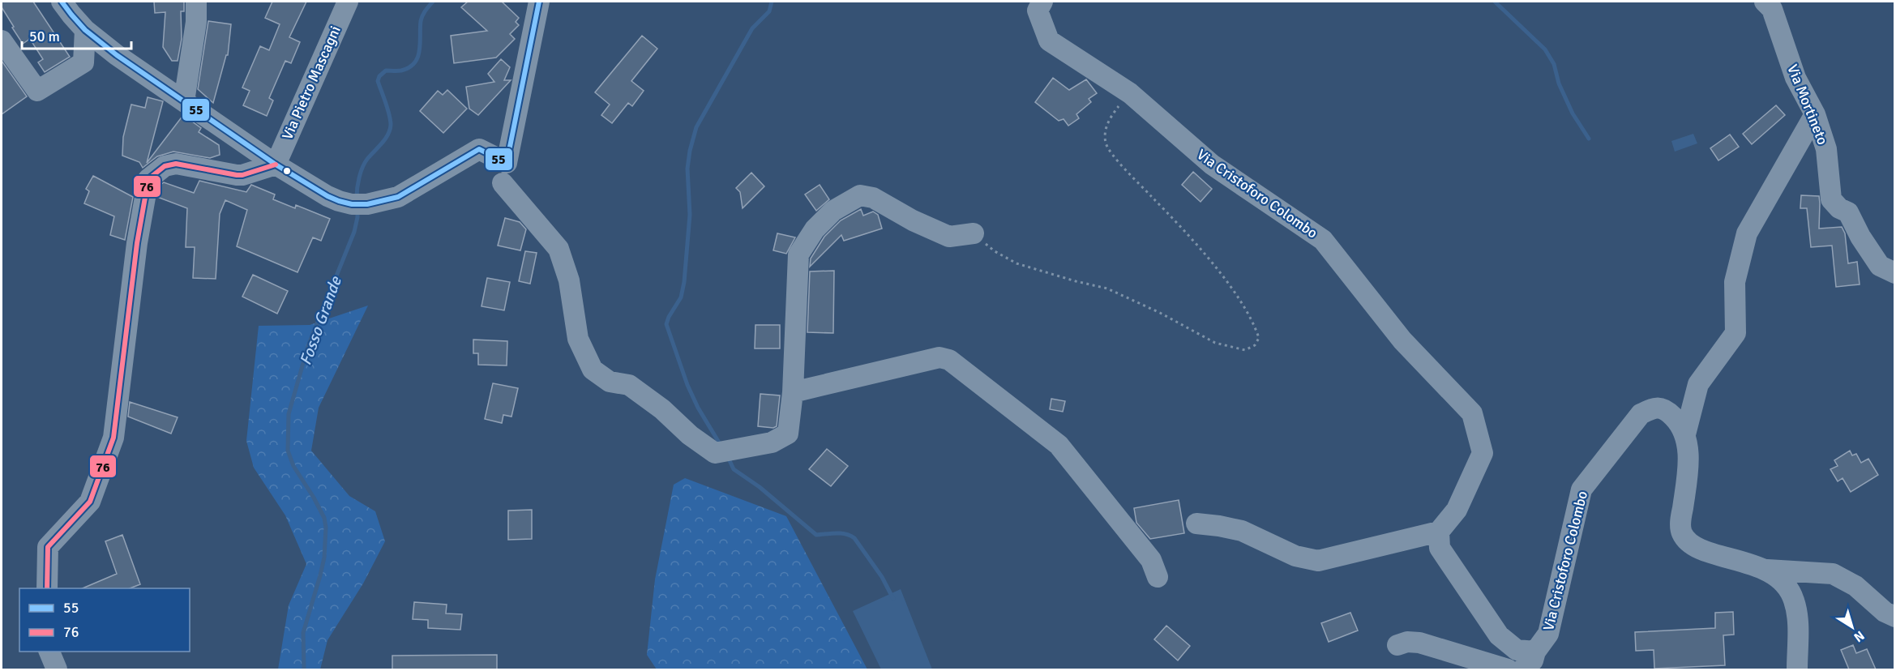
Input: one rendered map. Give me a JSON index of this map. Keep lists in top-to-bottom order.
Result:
{
  "streets": {
    "street": ["Via Pietro Mascagni", "Via Mortineto", "Via Cristoforo Colombo"]
  },
  "water": ["Fosso Grande"],
  "lines": ["transit line 55", "transit line 76"],
  "legend": ["55", "76"],
  "scale_bar": "50 m",
  "north": "bottom right"
}
